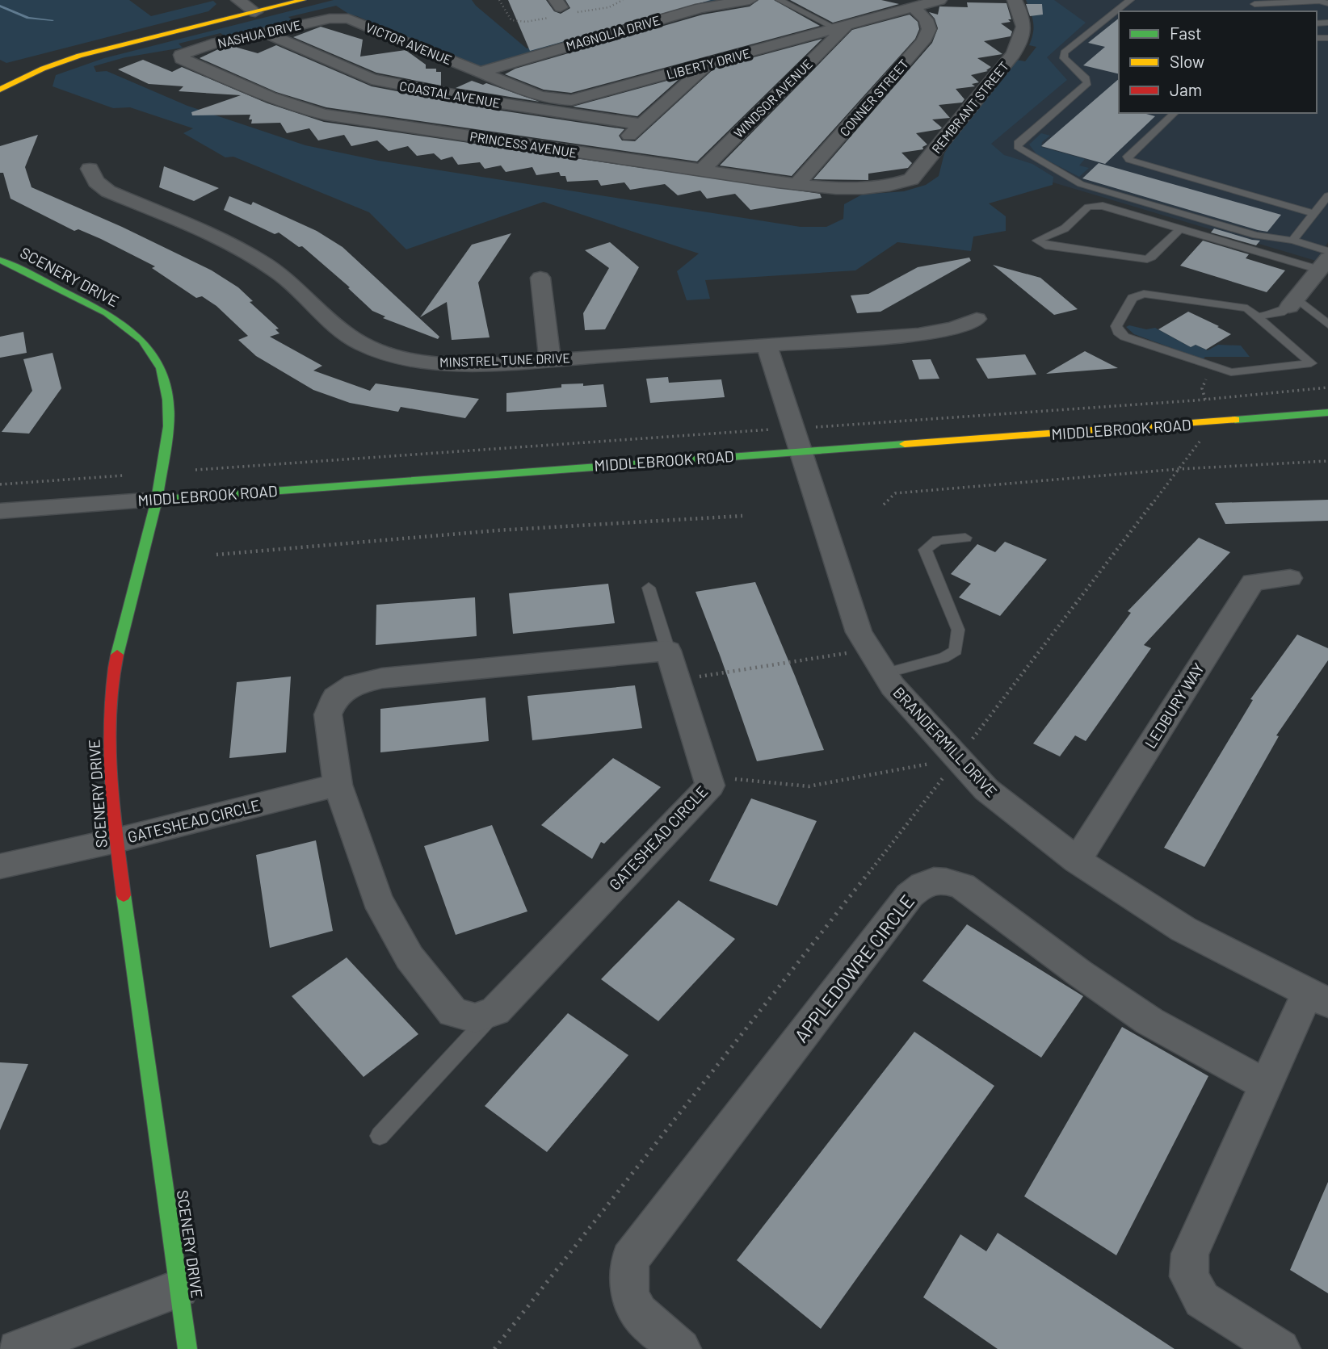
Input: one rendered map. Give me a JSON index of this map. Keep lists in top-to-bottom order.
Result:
{
  "streets": {
    "street": [
      "MAGNOLIA DRIVE",
      "NASHUA DRIVE",
      "VICTOR AVENUE",
      "LIBERTY DRIVE",
      "COASTAL AVENUE",
      "CONNER STREET",
      "WINDSOR AVENUE",
      "REMBRANT STREET",
      "PRINCESS AVENUE",
      "SCENERY DRIVE",
      "MINSTREL TUNE DRIVE",
      "MIDDLEBROOK ROAD",
      "LEDBURY WAY",
      "BRANDERMILL DRIVE",
      "GATESHEAD CIRCLE",
      "APPLEDOWRE CIRCLE"
    ]
  },
  "crossings": [
    ["MAGNOLIA DRIVE", "VICTOR AVENUE"],
    ["MAGNOLIA DRIVE", "LIBERTY DRIVE"],
    ["NASHUA DRIVE", "VICTOR AVENUE"],
    ["NASHUA DRIVE", "COASTAL AVENUE"],
    ["NASHUA DRIVE", "PRINCESS AVENUE"],
    ["VICTOR AVENUE", "LIBERTY DRIVE"],
    ["LIBERTY DRIVE", "CONNER STREET"],
    ["LIBERTY DRIVE", "WINDSOR AVENUE"],
    ["CONNER STREET", "PRINCESS AVENUE"],
    ["WINDSOR AVENUE", "PRINCESS AVENUE"],
    ["REMBRANT STREET", "PRINCESS AVENUE"],
    ["SCENERY DRIVE", "MIDDLEBROOK ROAD"],
    ["SCENERY DRIVE", "GATESHEAD CIRCLE"],
    ["MINSTREL TUNE DRIVE", "BRANDERMILL DRIVE"],
    ["MIDDLEBROOK ROAD", "BRANDERMILL DRIVE"],
    ["LEDBURY WAY", "BRANDERMILL DRIVE"]
  ],
  "legend": ["Fast", "Slow", "Jam"]
}
